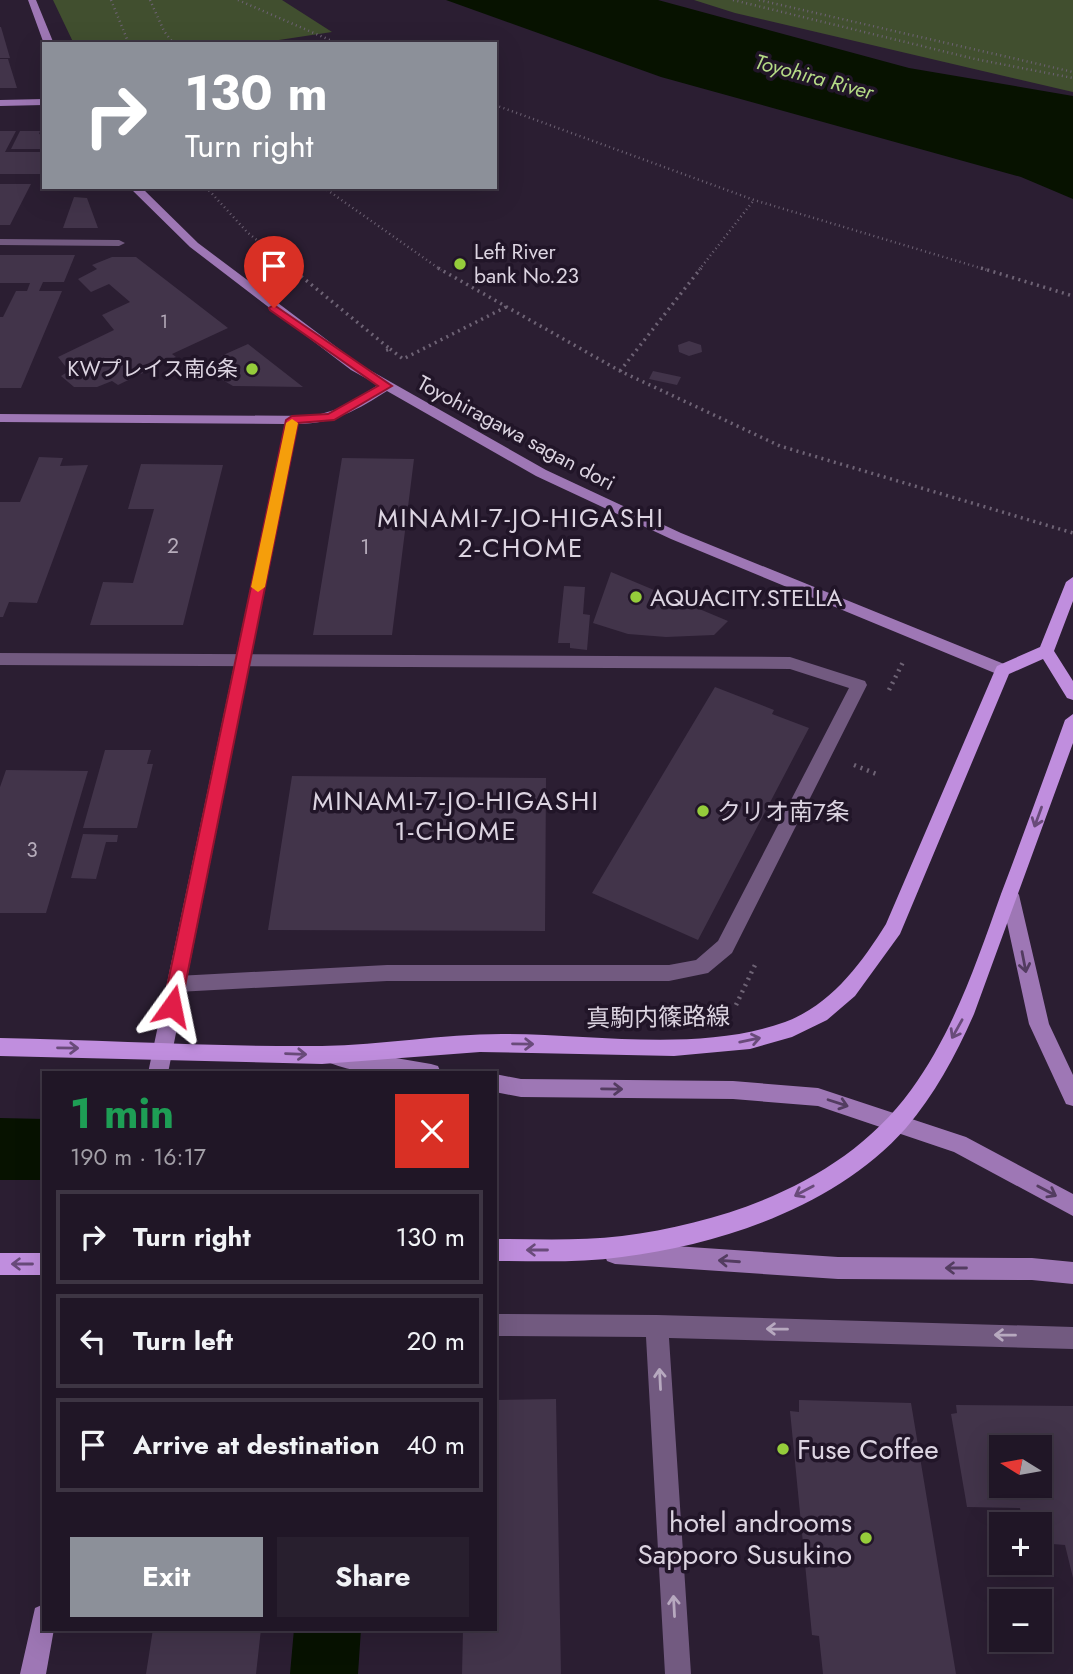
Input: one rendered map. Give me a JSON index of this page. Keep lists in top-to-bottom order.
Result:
{
  "streets": {
    "main road": ["真駒内篠路線"],
    "street": ["Toyohiragawa sagan dori"]
  },
  "crossings": [
    ["Toyohiragawa sagan dori", "真駒内篠路線"]
  ],
  "one_way": ["真駒内篠路線"],
  "districts": ["MINAMI-7-JO-HIGASHI 2-CHOME", "MINAMI-7-JO-HIGASHI 1-CHOME"],
  "water": ["Toyohira River"],
  "places": [
    "Left River bank No.23",
    "KWプレイス南6条",
    "AQUACITY.STELLA",
    "クリオ南7条",
    "Fuse Coffee",
    "hotel androoms Sapporo Susukino"
  ],
  "house_numbers": [
    "1",
    "2",
    "1",
    "3"
  ],
  "north": "left",
  "page": {
    "turn": ["130 m", "Turn right"],
    "heading": ["1 min", "190 m · 16:17"],
    "list": [
      {
        "name": "Turn right",
        "value": "130 m"
      },
      {
        "name": "Turn left",
        "value": "20 m"
      },
      {
        "name": "Arrive at destination",
        "value": "40 m"
      }
    ],
    "map_buttons": ["+", "−"],
    "buttons": ["Exit", "Share"]
  }
}
